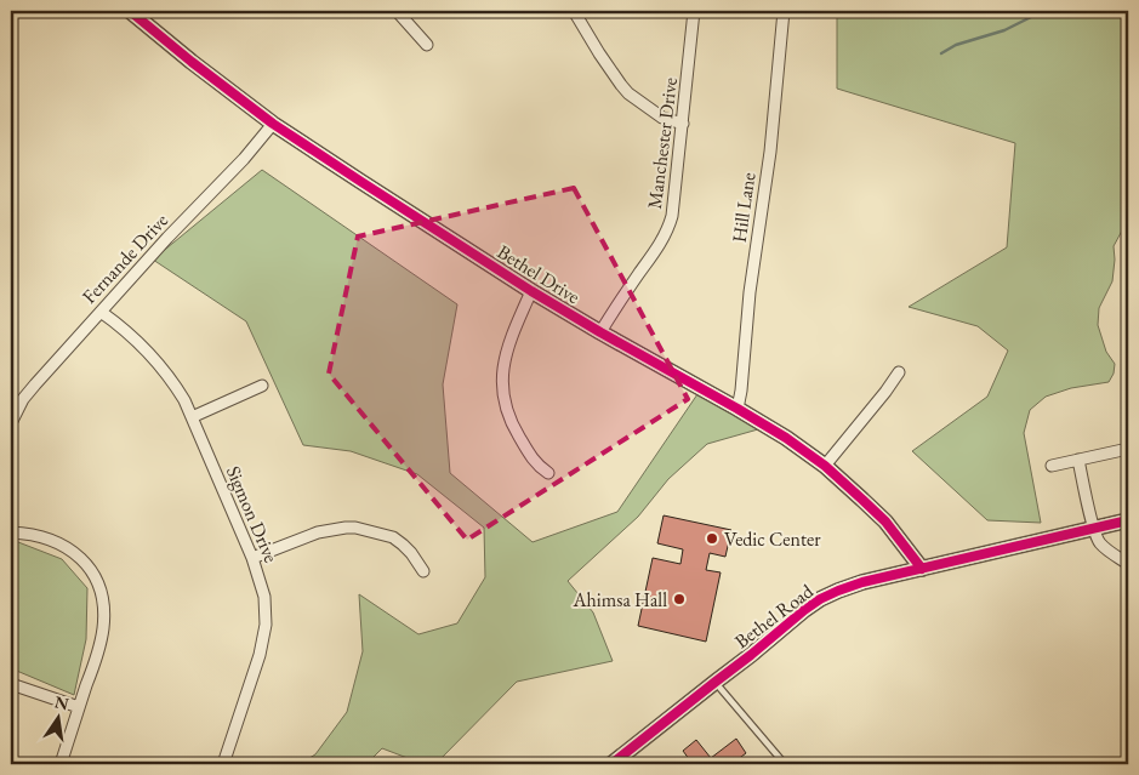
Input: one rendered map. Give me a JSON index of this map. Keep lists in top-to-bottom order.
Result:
{
  "streets": {
    "street": [
      "Manchester Drive",
      "Hill Lane",
      "Fernande Drive",
      "Bethel Drive",
      "Sigmon Drive",
      "Bethel Road"
    ]
  },
  "crossings": [
    ["Manchester Drive", "Bethel Drive"],
    ["Hill Lane", "Bethel Drive"],
    ["Fernande Drive", "Bethel Drive"],
    ["Fernande Drive", "Sigmon Drive"],
    ["Bethel Drive", "Bethel Road"]
  ],
  "places": ["Vedic Center", "Ahimsa Hall"],
  "north": "top"
}
